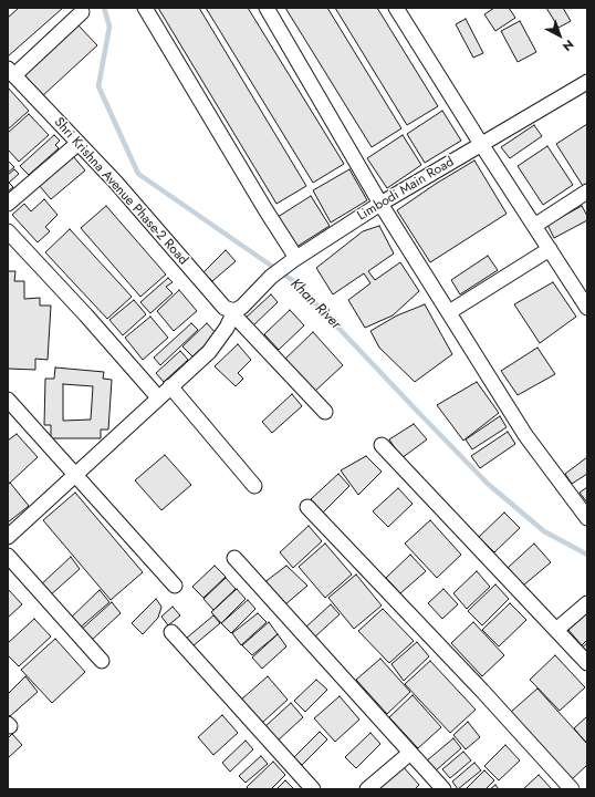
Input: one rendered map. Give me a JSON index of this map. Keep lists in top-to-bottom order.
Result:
{
  "streets": {
    "street": ["Limbodi Main Road", "Shri Krishna Avenue Phase-2 Road"]
  },
  "crossings": [
    ["Limbodi Main Road", "Shri Krishna Avenue Phase-2 Road"]
  ],
  "water": ["Khan River"],
  "north": "bottom right"
}
